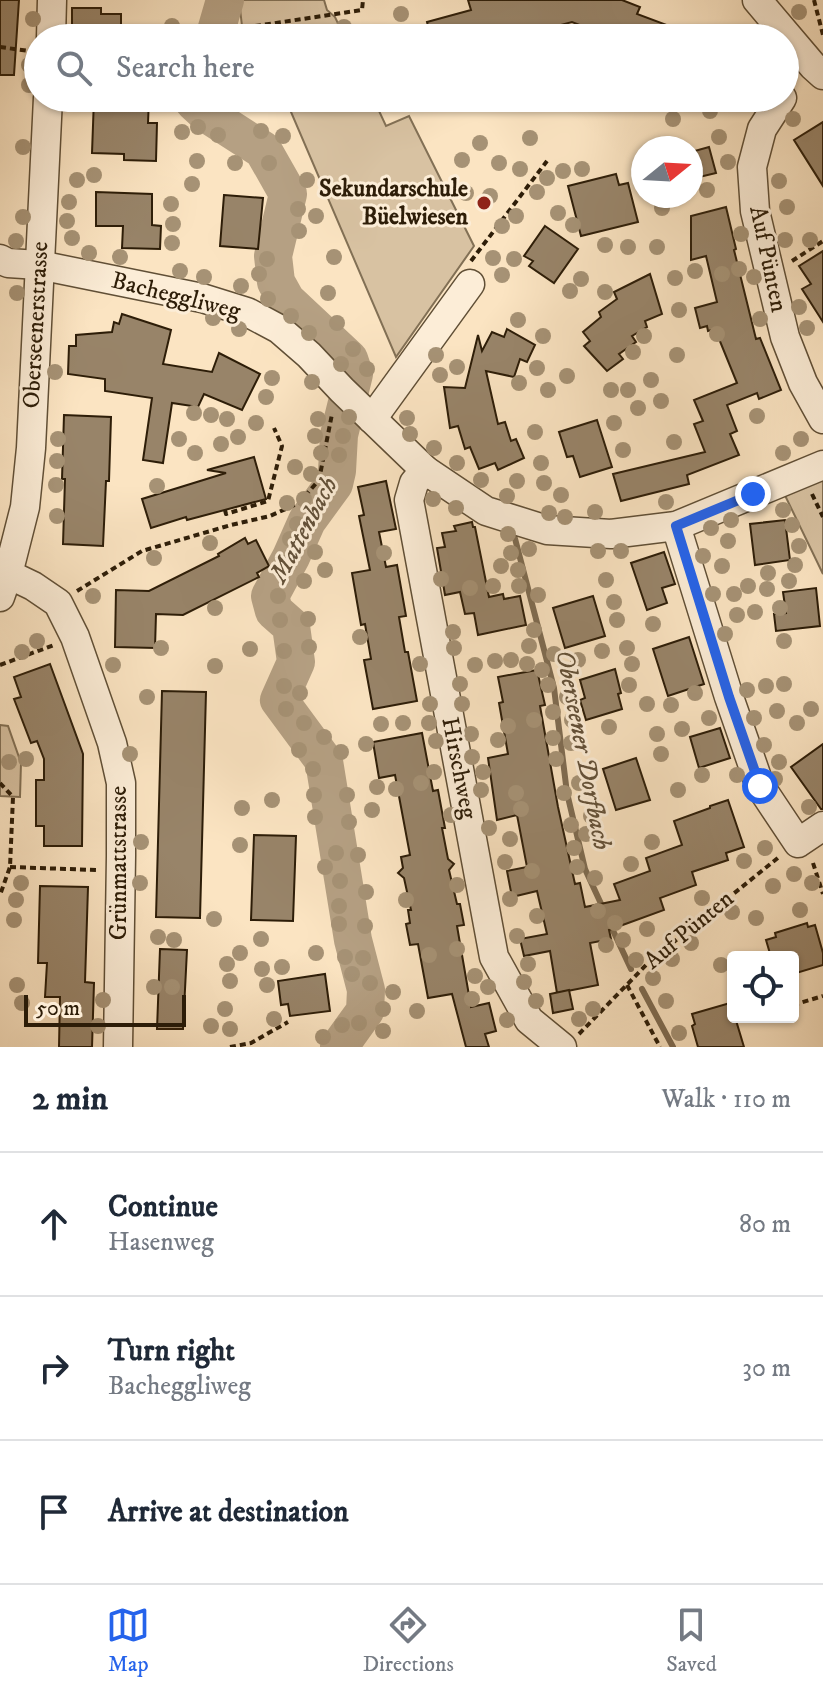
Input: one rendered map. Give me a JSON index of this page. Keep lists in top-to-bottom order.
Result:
{
  "streets": {
    "street": [
      "Auf Pünten",
      "Bacheggliweg",
      "Oberseenerstrasse",
      "Hirschweg",
      "Grünmattstrasse"
    ]
  },
  "crossings": [
    ["Auf Pünten", "Hirschweg"],
    ["Bacheggliweg", "Oberseenerstrasse"],
    ["Bacheggliweg", "Hirschweg"]
  ],
  "water": ["Mattenbach", "Oberseener Dorfbach"],
  "places": ["Sekundarschule Büelwiesen"],
  "scale_bar": "50 m",
  "north": "right",
  "page": {
    "search": "Search here",
    "scale": "50 m",
    "heading": ["2 min", "Walk · 110 m"],
    "list": [
      ["Continue", "Hasenweg", "80 m"],
      ["Turn right", "Bacheggliweg", "30 m"],
      "Arrive at destination"
    ],
    "nav": ["Map", "Directions", "Saved"]
  }
}
